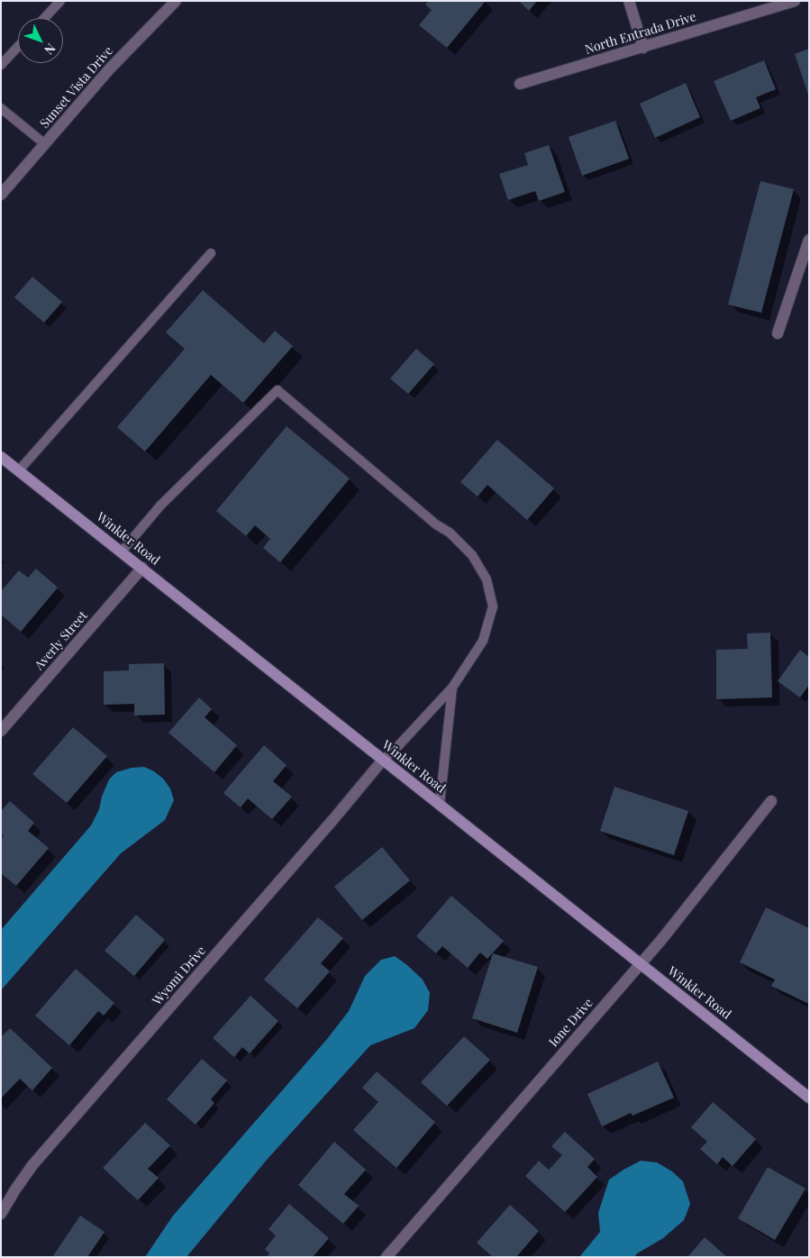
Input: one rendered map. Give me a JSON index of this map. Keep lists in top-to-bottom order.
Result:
{
  "streets": {
    "street": [
      "North Entrada Drive",
      "Sunset Vista Drive",
      "Winkler Road",
      "Averly Street",
      "Wyomi Drive",
      "Ione Drive"
    ]
  },
  "crossings": [
    ["Winkler Road", "Averly Street"],
    ["Winkler Road", "Wyomi Drive"],
    ["Winkler Road", "Ione Drive"]
  ],
  "north": "bottom right"
}
